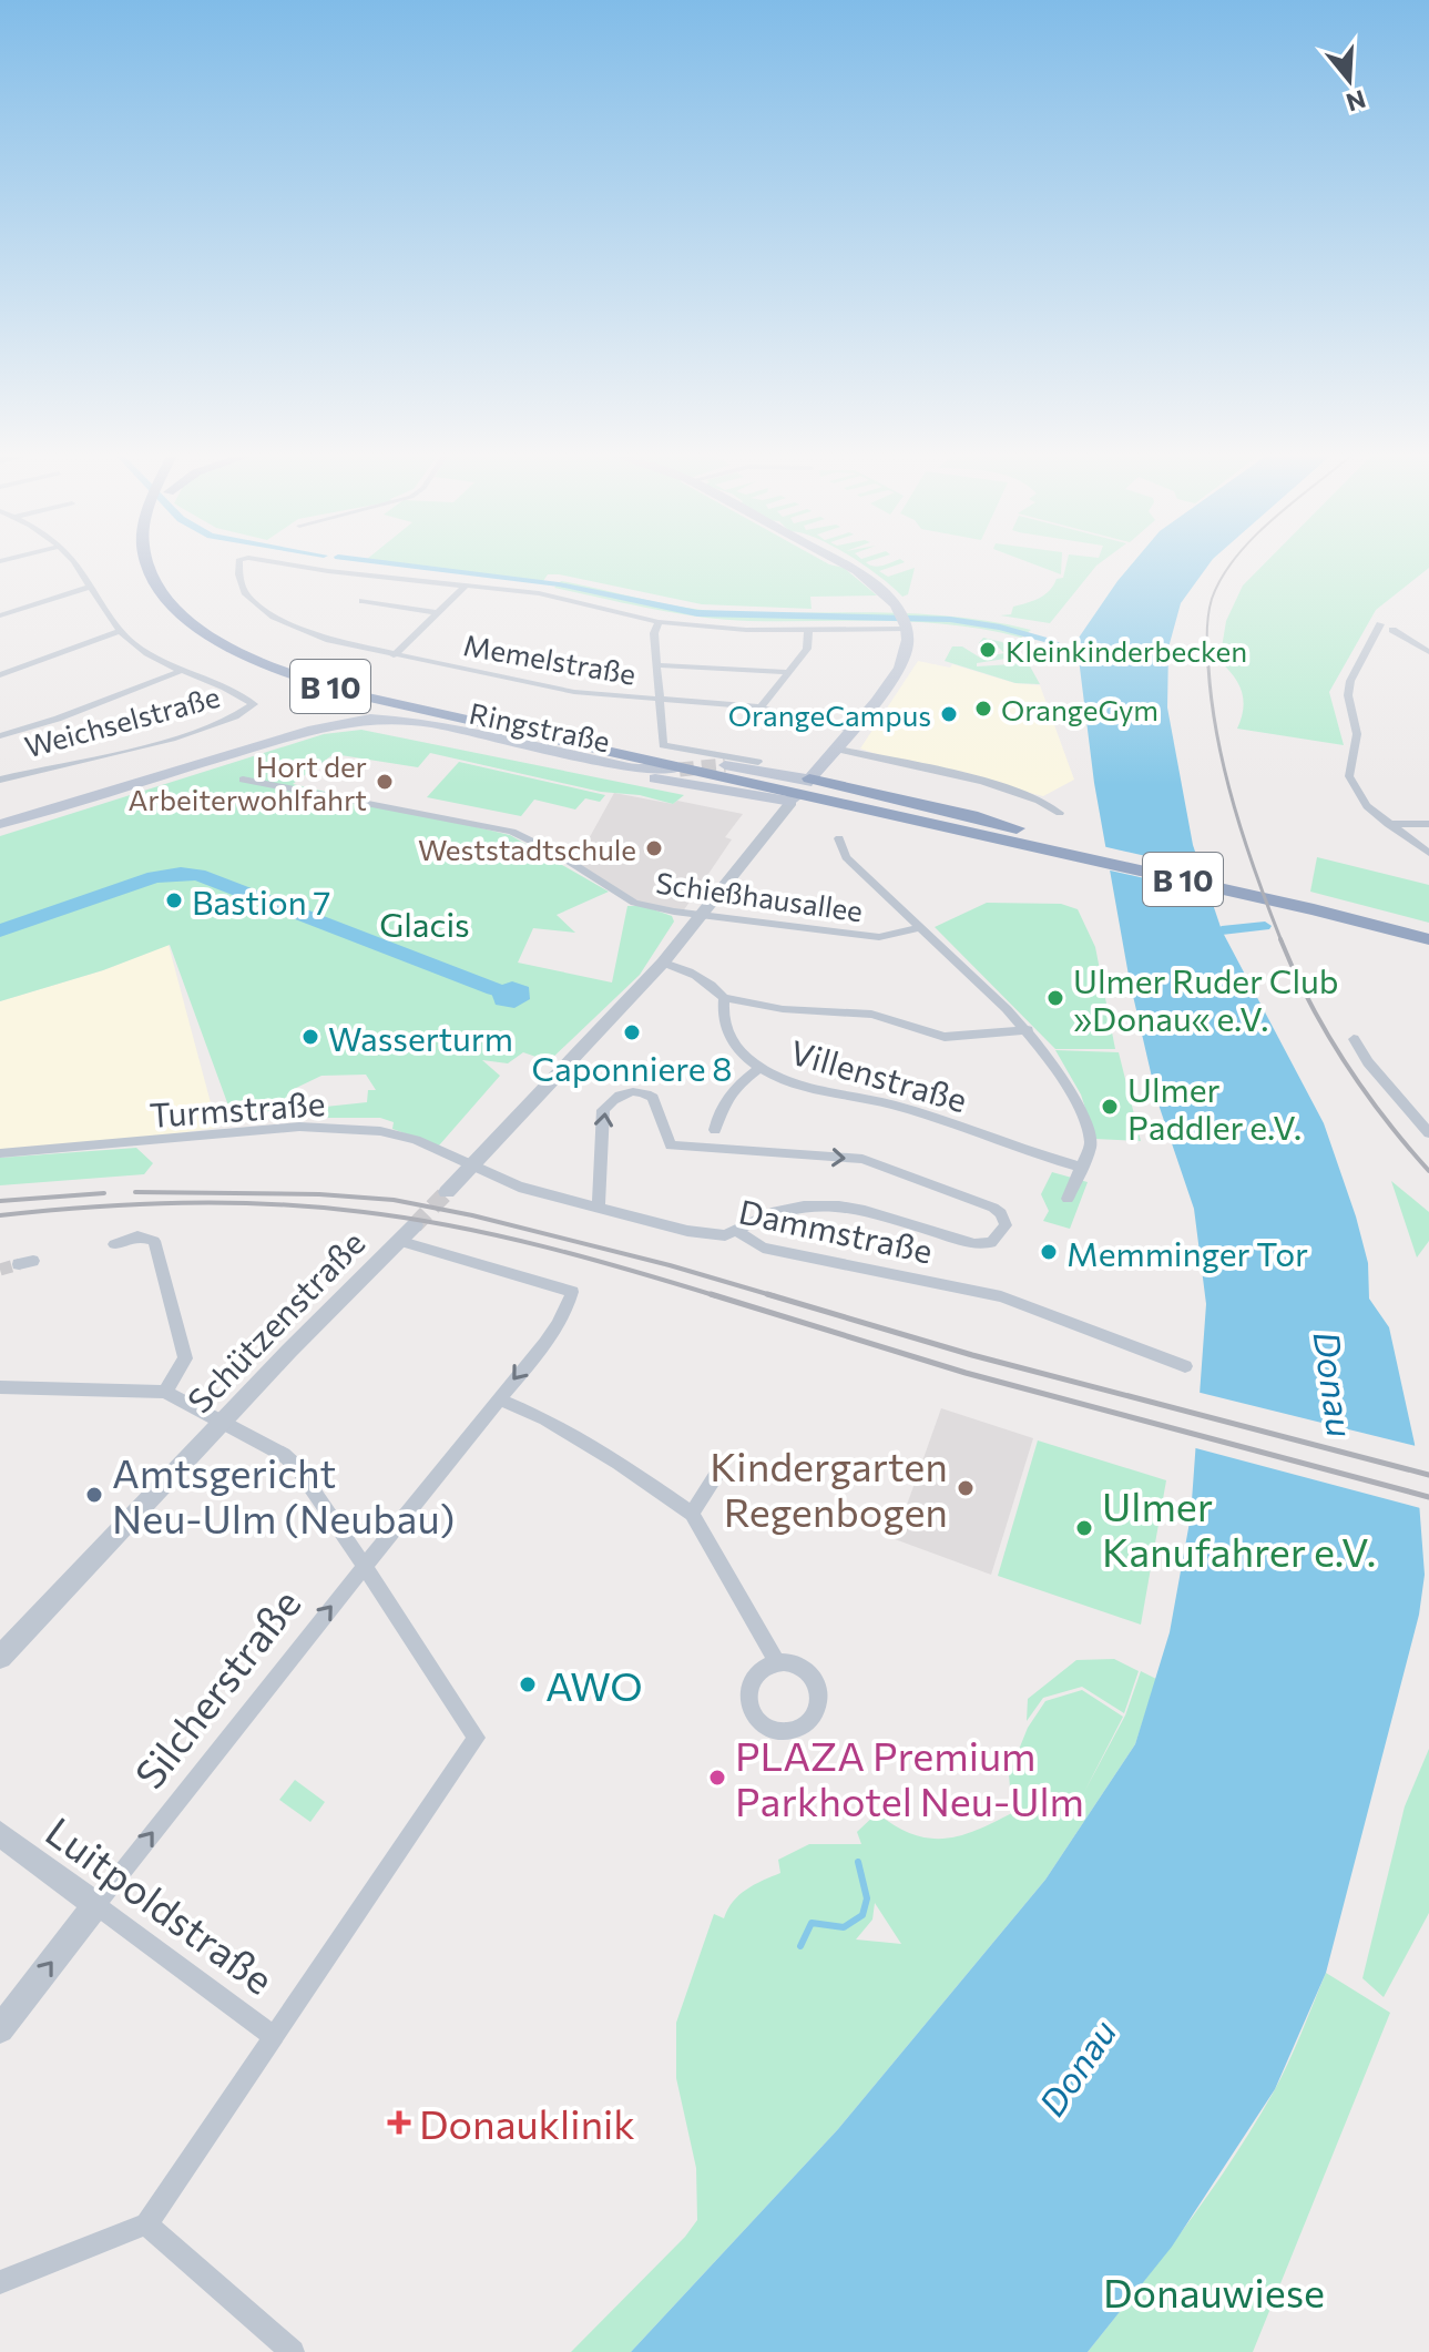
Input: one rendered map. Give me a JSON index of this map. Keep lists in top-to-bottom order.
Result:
{
  "streets": {
    "highway": ["B 10"],
    "main road": ["Ringstraße"],
    "street": [
      "Memelstraße",
      "Weichselstraße",
      "Schießhausallee",
      "Villenstraße",
      "Turmstraße",
      "Dammstraße",
      "Schützenstraße",
      "Silcherstraße",
      "Luitpoldstraße"
    ]
  },
  "crossings": [
    ["Turmstraße", "Dammstraße"],
    ["Schützenstraße", "Silcherstraße"],
    ["Silcherstraße", "Luitpoldstraße"]
  ],
  "water": ["Donau"],
  "parks": ["Glacis", "Donauwiese"],
  "places": {
    "other": [
      "Kleinkinderbecken",
      "OrangeGym",
      "OrangeCampus",
      "Hort der Arbeiterwohlfahrt",
      "Weststadtschule",
      "Bastion 7",
      "Ulmer Ruder Club »Donau« e.V.",
      "Caponniere 8",
      "Wasserturm",
      "Ulmer Paddler e.V.",
      "Memminger Tor",
      "Kindergarten Regenbogen",
      "Amtsgericht Neu-Ulm (Neubau)",
      "Ulmer Kanufahrer e.V.",
      "AWO",
      "PLAZA Premium Parkhotel Neu-Ulm"
    ],
    "health": ["Donauklinik"]
  },
  "north": "bottom"
}
